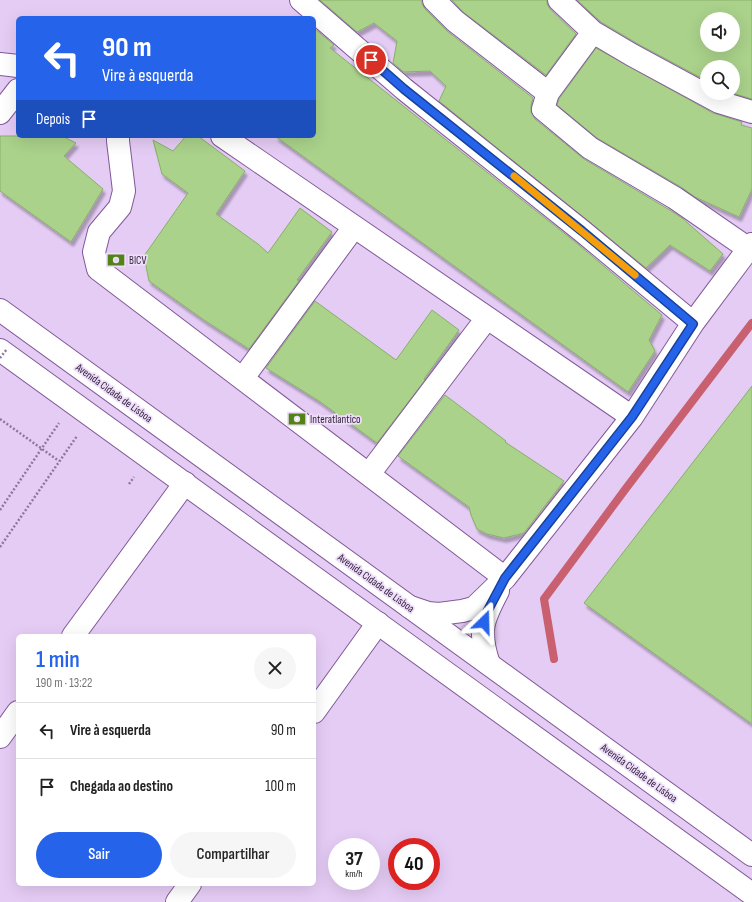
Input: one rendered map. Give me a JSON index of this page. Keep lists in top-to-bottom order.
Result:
{
  "streets": {
    "main road": ["Avenida Cidade de Lisboa"]
  },
  "places": {
    "bank": ["BICV", "Interatlantico"]
  },
  "page": {
    "turn": ["90 m", "Vire à esquerda"],
    "then": "Depois",
    "heading": ["1 min", "190 m · 13:22"],
    "list": [
      {
        "name": "Vire à esquerda",
        "value": "90 m"
      },
      {
        "name": "Chegada ao destino",
        "value": "100 m"
      }
    ],
    "buttons": ["Sair", "Compartilhar"],
    "speed": "37 km/h",
    "limit": "40"
  }
}
